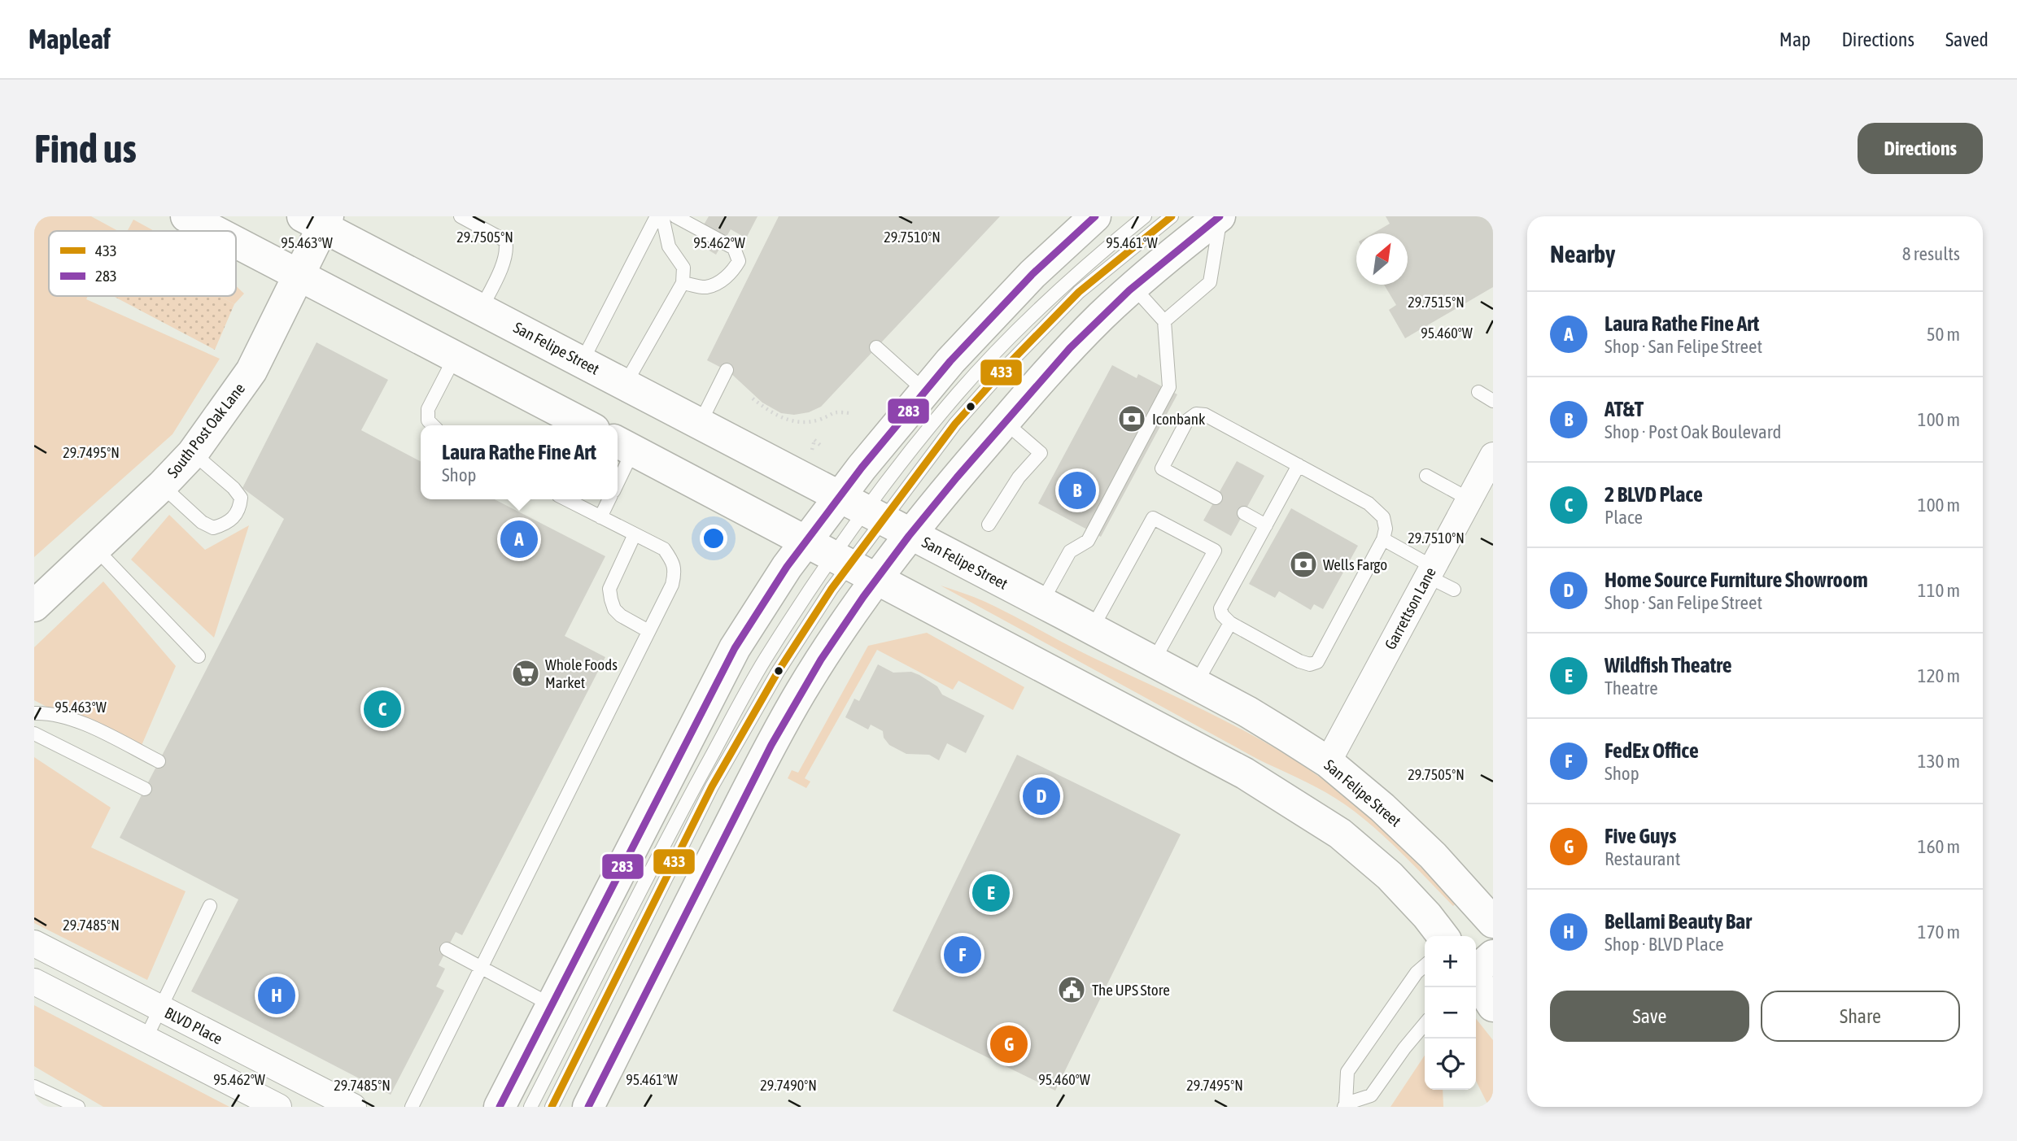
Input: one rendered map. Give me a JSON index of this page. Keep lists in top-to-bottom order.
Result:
{
  "streets": {
    "main road": ["San Felipe Street", "South Post Oak Lane"],
    "street": ["Garrettson Lane", "BLVD Place"]
  },
  "crossings": [
    ["San Felipe Street", "South Post Oak Lane"],
    ["San Felipe Street", "Garrettson Lane"]
  ],
  "places": {
    "bank": ["Iconbank", "Wells Fargo"],
    "supermarket": ["Whole Foods Market"],
    "public building": ["The UPS Store"]
  },
  "lines": ["transit line 433", "transit line 283"],
  "legend": ["433", "283"],
  "north": "top right",
  "page": {
    "header": "Mapleaf",
    "nav": ["Map", "Directions", "Saved"],
    "buttons": [
      "Directions",
      ["Save", "Share"]
    ],
    "title": "Find us",
    "heading": ["Nearby", "8 results"],
    "list": [
      {
        "mark": "A",
        "name": "Laura Rathe Fine Art",
        "note": "Shop · San Felipe Street",
        "value": "50 m"
      },
      {
        "mark": "B",
        "name": "AT&T",
        "note": "Shop · Post Oak Boulevard",
        "value": "100 m"
      },
      {
        "mark": "C",
        "name": "2 BLVD Place",
        "note": "Place",
        "value": "100 m"
      },
      {
        "mark": "D",
        "name": "Home Source Furniture Showroom",
        "note": "Shop · San Felipe Street",
        "value": "110 m"
      },
      {
        "mark": "E",
        "name": "Wildfish Theatre",
        "note": "Theatre",
        "value": "120 m"
      },
      {
        "mark": "F",
        "name": "FedEx Office",
        "note": "Shop",
        "value": "130 m"
      },
      {
        "mark": "G",
        "name": "Five Guys",
        "note": "Restaurant",
        "value": "160 m"
      },
      {
        "mark": "H",
        "name": "Bellami Beauty Bar",
        "note": "Shop · BLVD Place",
        "value": "170 m"
      }
    ],
    "popup": ["Laura Rathe Fine Art", "Shop"],
    "pins": [
      "B",
      "A",
      "C",
      "D",
      "E",
      "F",
      "H",
      "G"
    ],
    "map_buttons": ["+", "−"]
  },
  "coordinates": [
    "29.7505°N",
    "29.7510°N",
    "95.463°W",
    "95.462°W",
    "95.461°W",
    "29.7515°N",
    "95.460°W",
    "29.7495°N",
    "29.7485°N",
    "29.7490°N"
  ]
}
